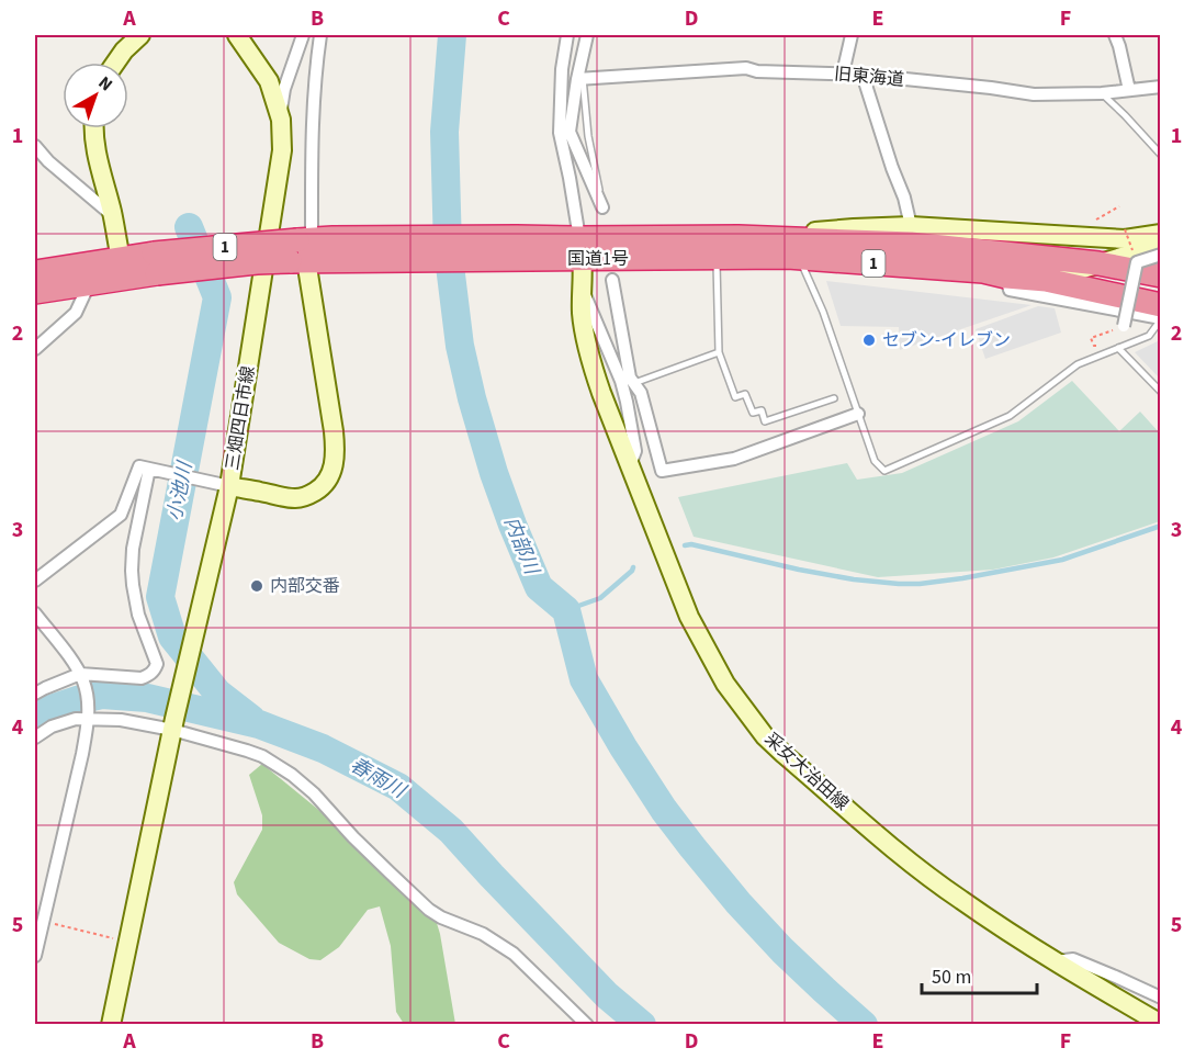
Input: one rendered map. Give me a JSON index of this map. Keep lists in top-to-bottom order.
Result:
{
  "streets": {
    "highway": ["1", "国道1号"],
    "main road": ["三畑四日市線", "采女大治田線"],
    "street": ["旧東海道"]
  },
  "crossings": [
    ["国道1号", "三畑四日市線"],
    ["国道1号", "采女大治田線"]
  ],
  "water": ["小池川", "内部川", "春雨川"],
  "places": ["セブン-イレブン", "内部交番"],
  "scale_bar": "50 m",
  "north": "top right",
  "grid": {
    "columns": [
      "A",
      "B",
      "C",
      "D",
      "E",
      "F"
    ],
    "rows": [
      "1",
      "2",
      "3",
      "4",
      "5"
    ]
  }
}
